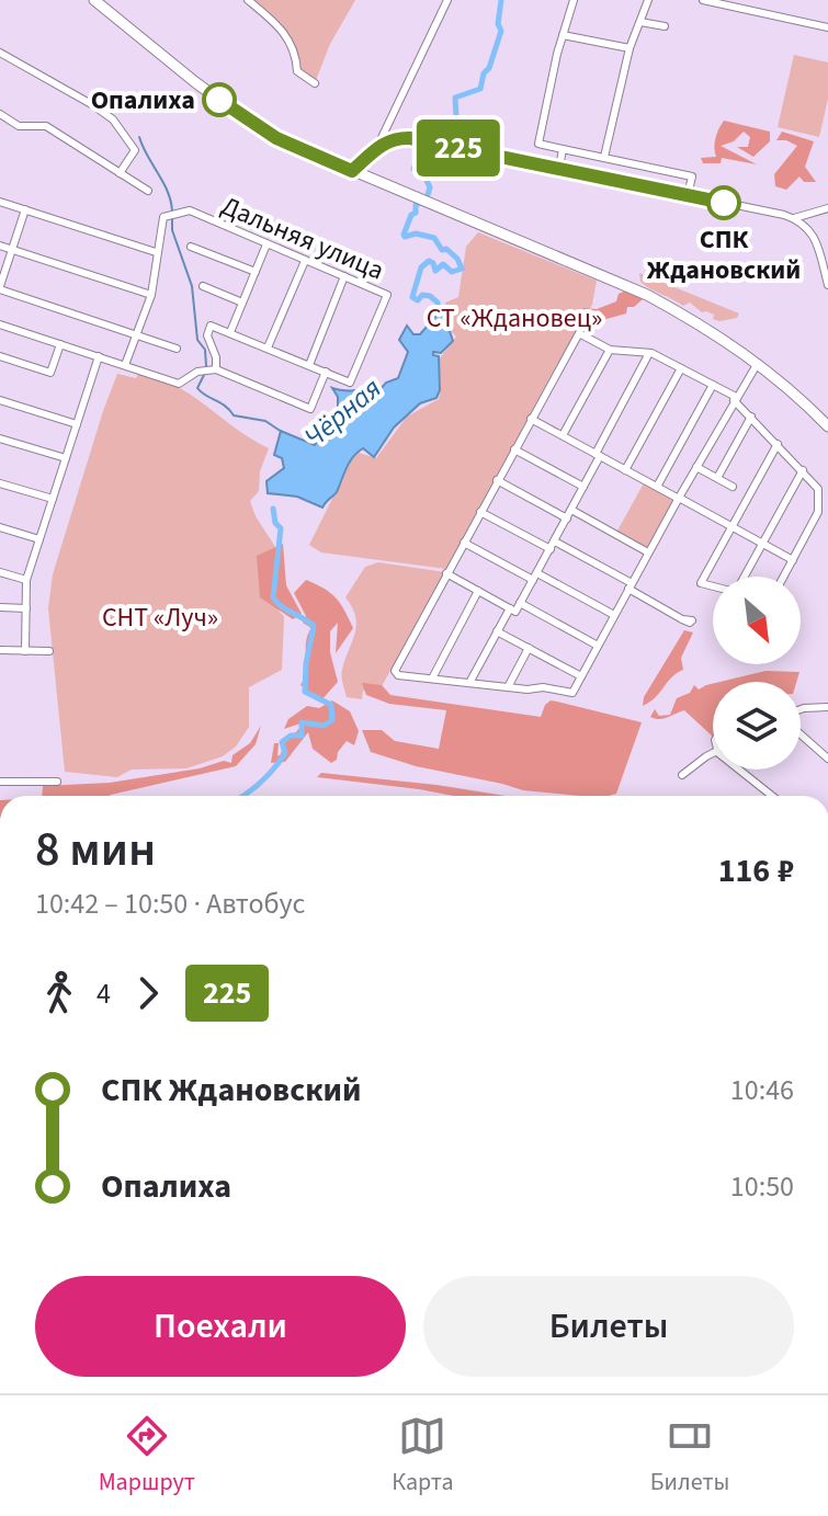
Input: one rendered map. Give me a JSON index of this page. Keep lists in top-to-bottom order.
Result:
{
  "streets": {
    "street": ["Дальняя улица"]
  },
  "water": ["Чёрная"],
  "parks": ["СТ «Ждановец»", "СНТ «Луч»"],
  "places": ["Опалиха", "СПК Ждановский"],
  "lines": ["bus line 225"],
  "north": "bottom right",
  "page": {
    "on_map": "225",
    "heading": ["8 мин", "10:42 – 10:50 · Автобус", "116 ₽"],
    "legs": ["4", "225"],
    "list": [
      {
        "name": "СПК Ждановский",
        "value": "10:46"
      },
      {
        "name": "Опалиха",
        "value": "10:50"
      }
    ],
    "buttons": ["Поехали", "Билеты"],
    "tabs": ["Маршрут", "Карта", "Билеты"]
  }
}
